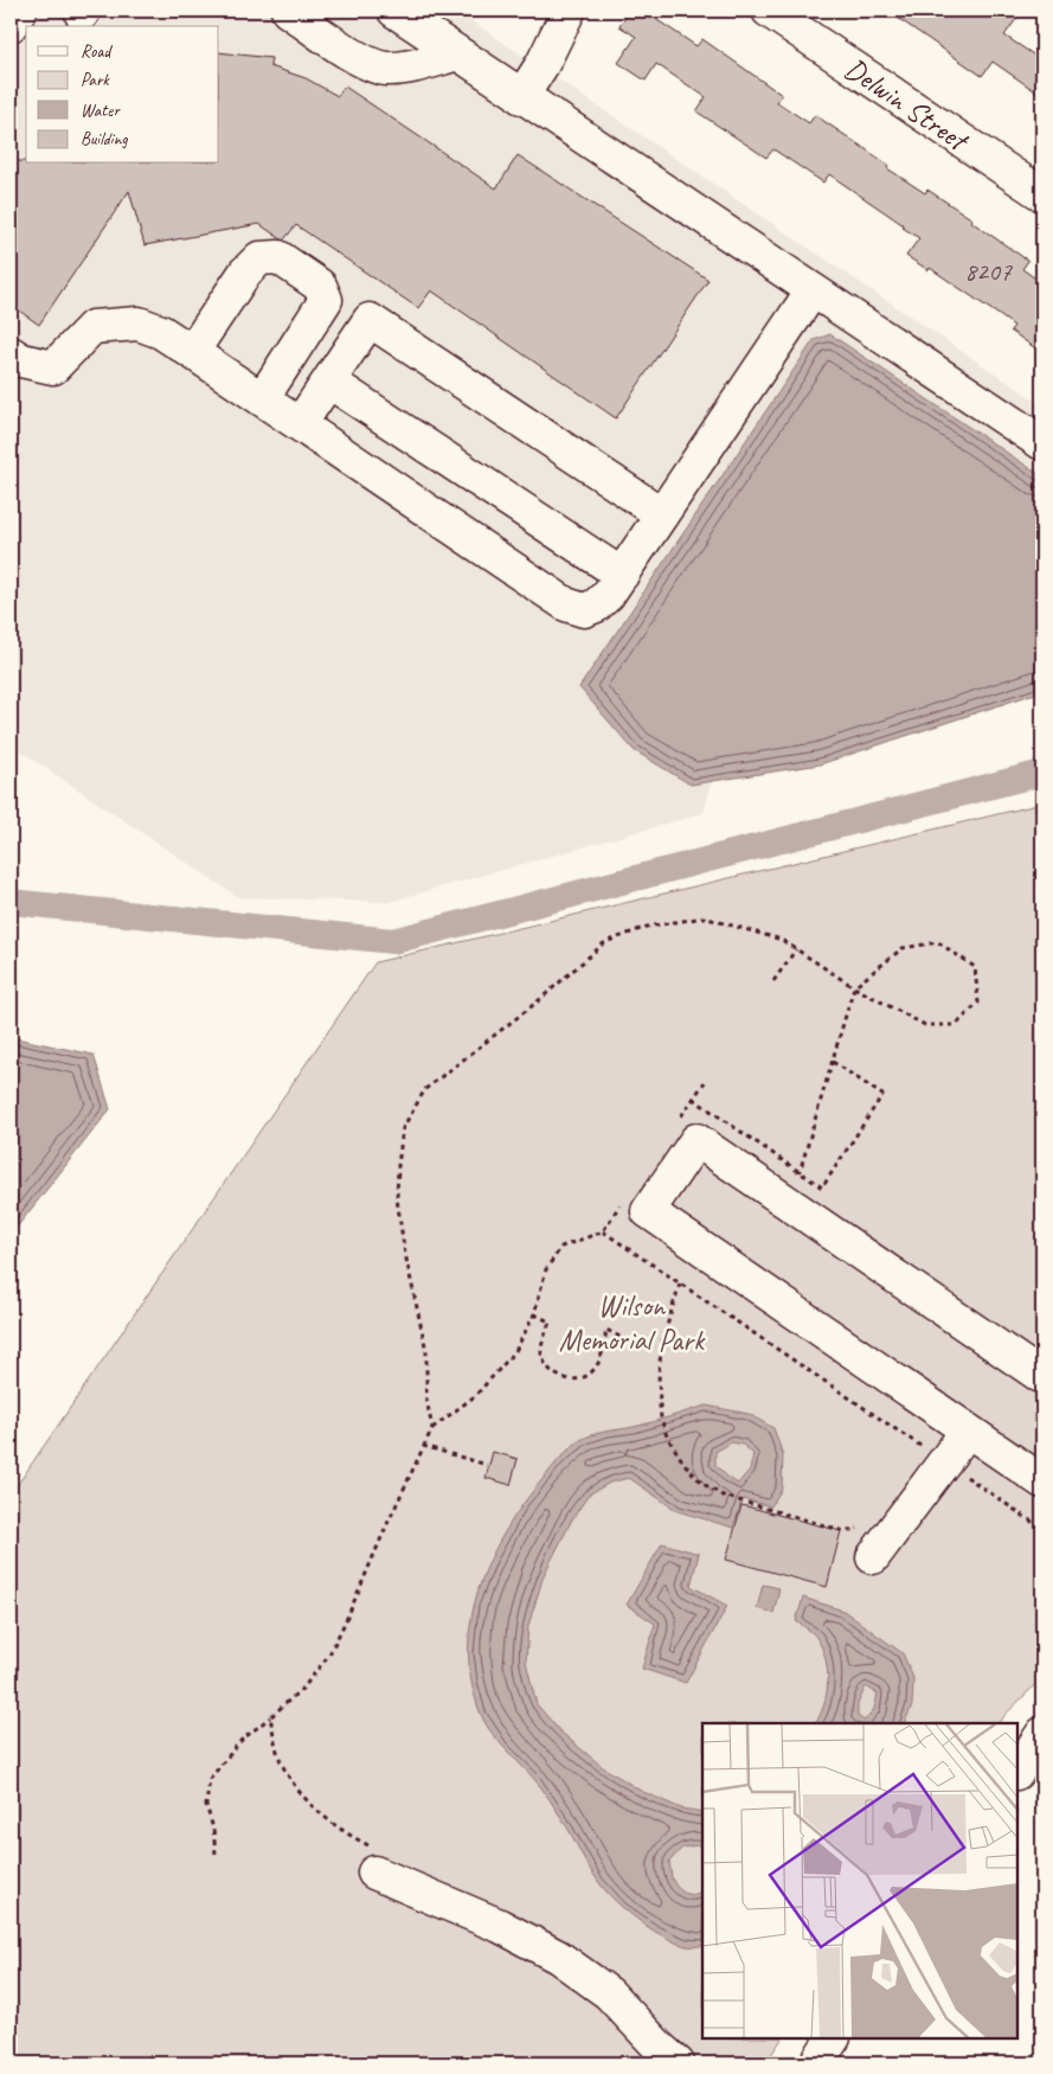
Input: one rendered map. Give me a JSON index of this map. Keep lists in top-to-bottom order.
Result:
{
  "streets": {
    "street": ["Delwin Street"]
  },
  "parks": ["Wilson Memorial Park"],
  "house_numbers": ["8207"],
  "legend": [
    "Road",
    "Park",
    "Water",
    "Building"
  ]
}
